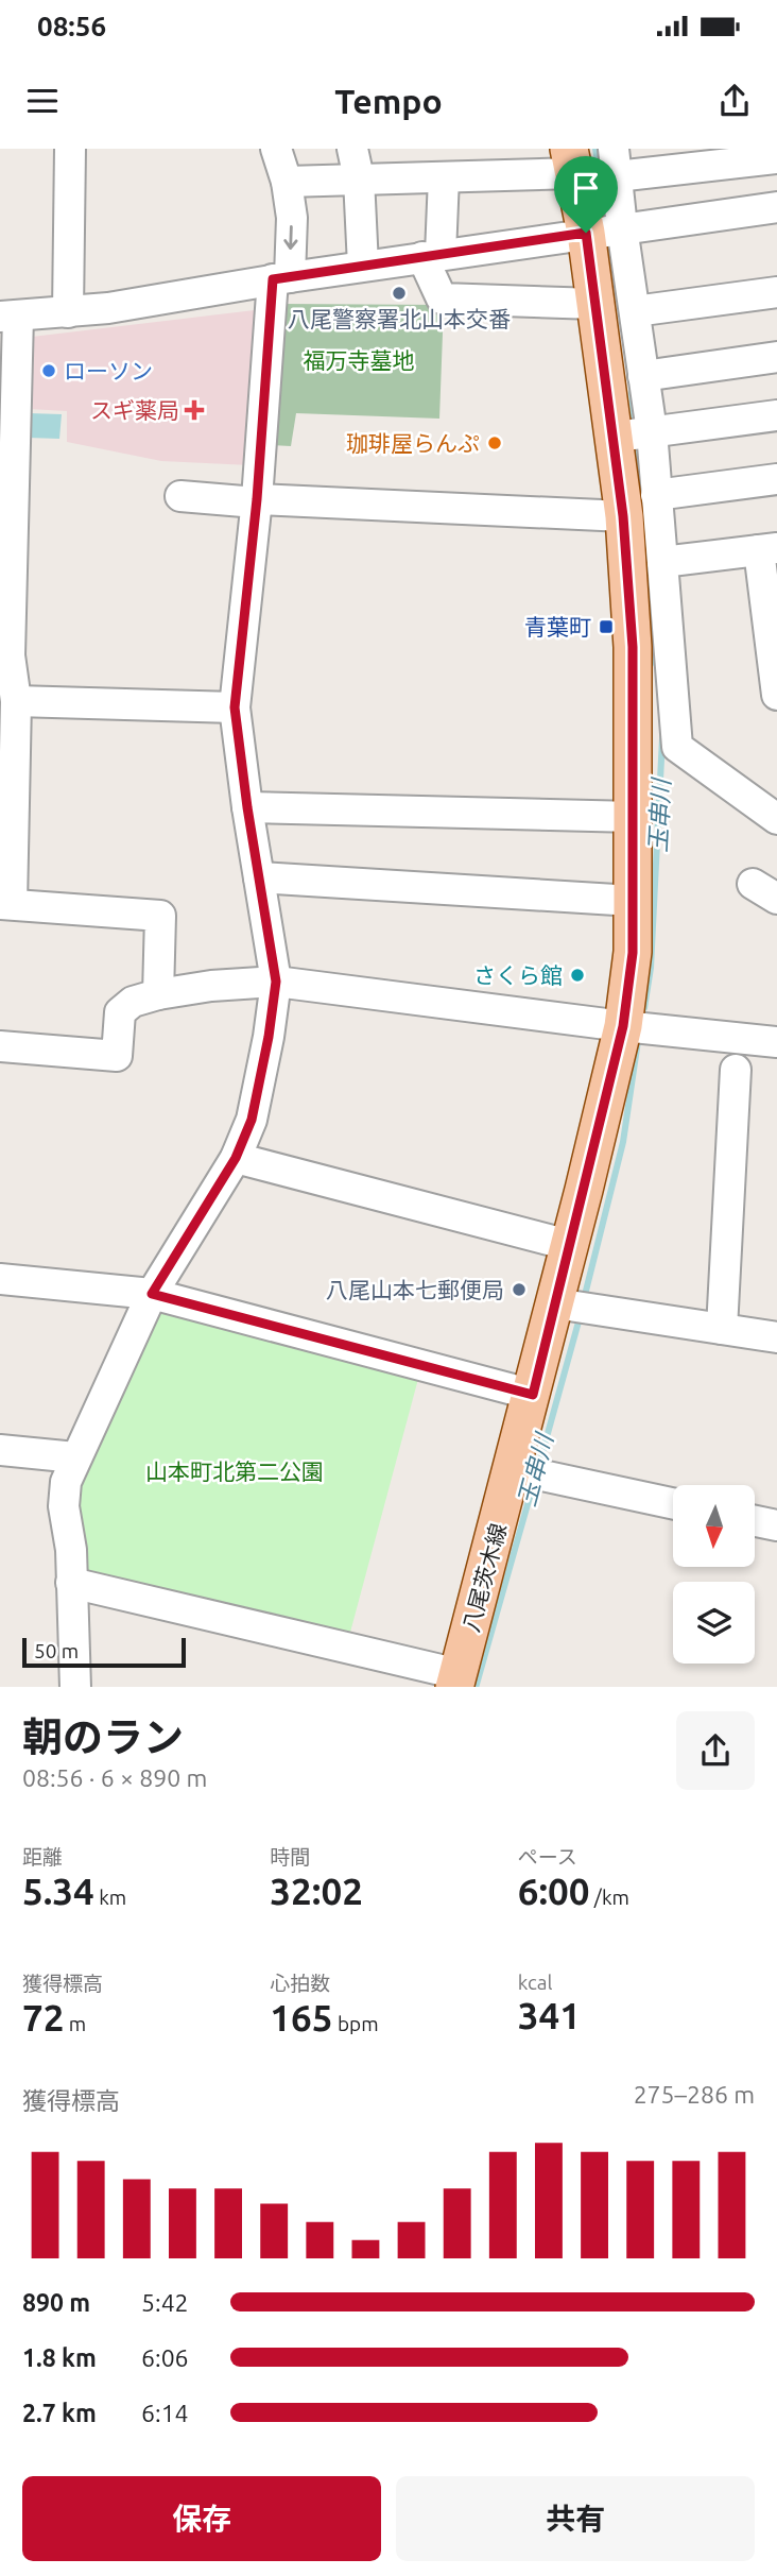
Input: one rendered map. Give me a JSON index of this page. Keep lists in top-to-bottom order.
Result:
{
  "streets": {
    "main road": ["八尾茨木線"]
  },
  "water": ["玉串川"],
  "parks": ["福万寺墓地", "山本町北第二公園"],
  "places": {
    "other": [
      "八尾警察署北山本交番",
      "ローソン",
      "珈琲屋らんぷ",
      "さくら館",
      "八尾山本七郵便局"
    ],
    "health": ["スギ薬局"],
    "transit": ["青葉町"]
  },
  "scale_bar": "50 m",
  "north": "bottom",
  "page": {
    "status": "08:56",
    "header": "Tempo",
    "scale": "50 m",
    "heading": ["朝のラン", "08:56 · 6 × 890 m"],
    "stats": [
      ["距離", "5.34 km"],
      ["時間", "32:02"],
      ["ペース", "6:00 /km"],
      ["獲得標高", "72 m"],
      ["心拍数", "165 bpm"],
      ["kcal", "341"]
    ],
    "chart": ["獲得標高", "275–286 m"],
    "list": [
      {
        "name": "890 m",
        "note": "5:42"
      },
      {
        "name": "1.8 km",
        "note": "6:06"
      },
      {
        "name": "2.7 km",
        "note": "6:14"
      }
    ],
    "buttons": ["保存", "共有"]
  }
}
